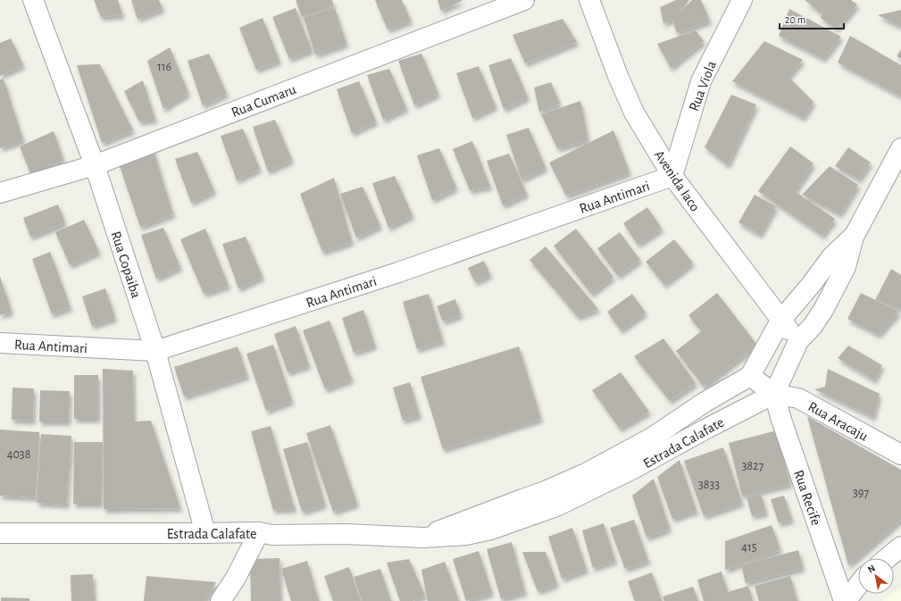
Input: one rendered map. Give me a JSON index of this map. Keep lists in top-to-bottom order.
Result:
{
  "streets": {
    "street": [
      "Rua Viola",
      "Rua Cumaru",
      "Avenida Iaco",
      "Rua Antimari",
      "Rua Copaiba",
      "Rua Aracaju",
      "Estrada Calafate",
      "Rua Recife"
    ]
  },
  "crossings": [
    ["Rua Viola", "Avenida Iaco"],
    ["Rua Viola", "Rua Antimari"],
    ["Rua Cumaru", "Rua Copaiba"],
    ["Avenida Iaco", "Rua Antimari"],
    ["Rua Antimari", "Rua Copaiba"],
    ["Rua Copaiba", "Estrada Calafate"],
    ["Rua Aracaju", "Estrada Calafate"],
    ["Rua Aracaju", "Rua Recife"],
    ["Estrada Calafate", "Rua Recife"]
  ],
  "house_numbers": [
    "116",
    "4038",
    "3827",
    "3833",
    "397",
    "415"
  ],
  "scale_bar": "20 m",
  "north": "top left"
}
